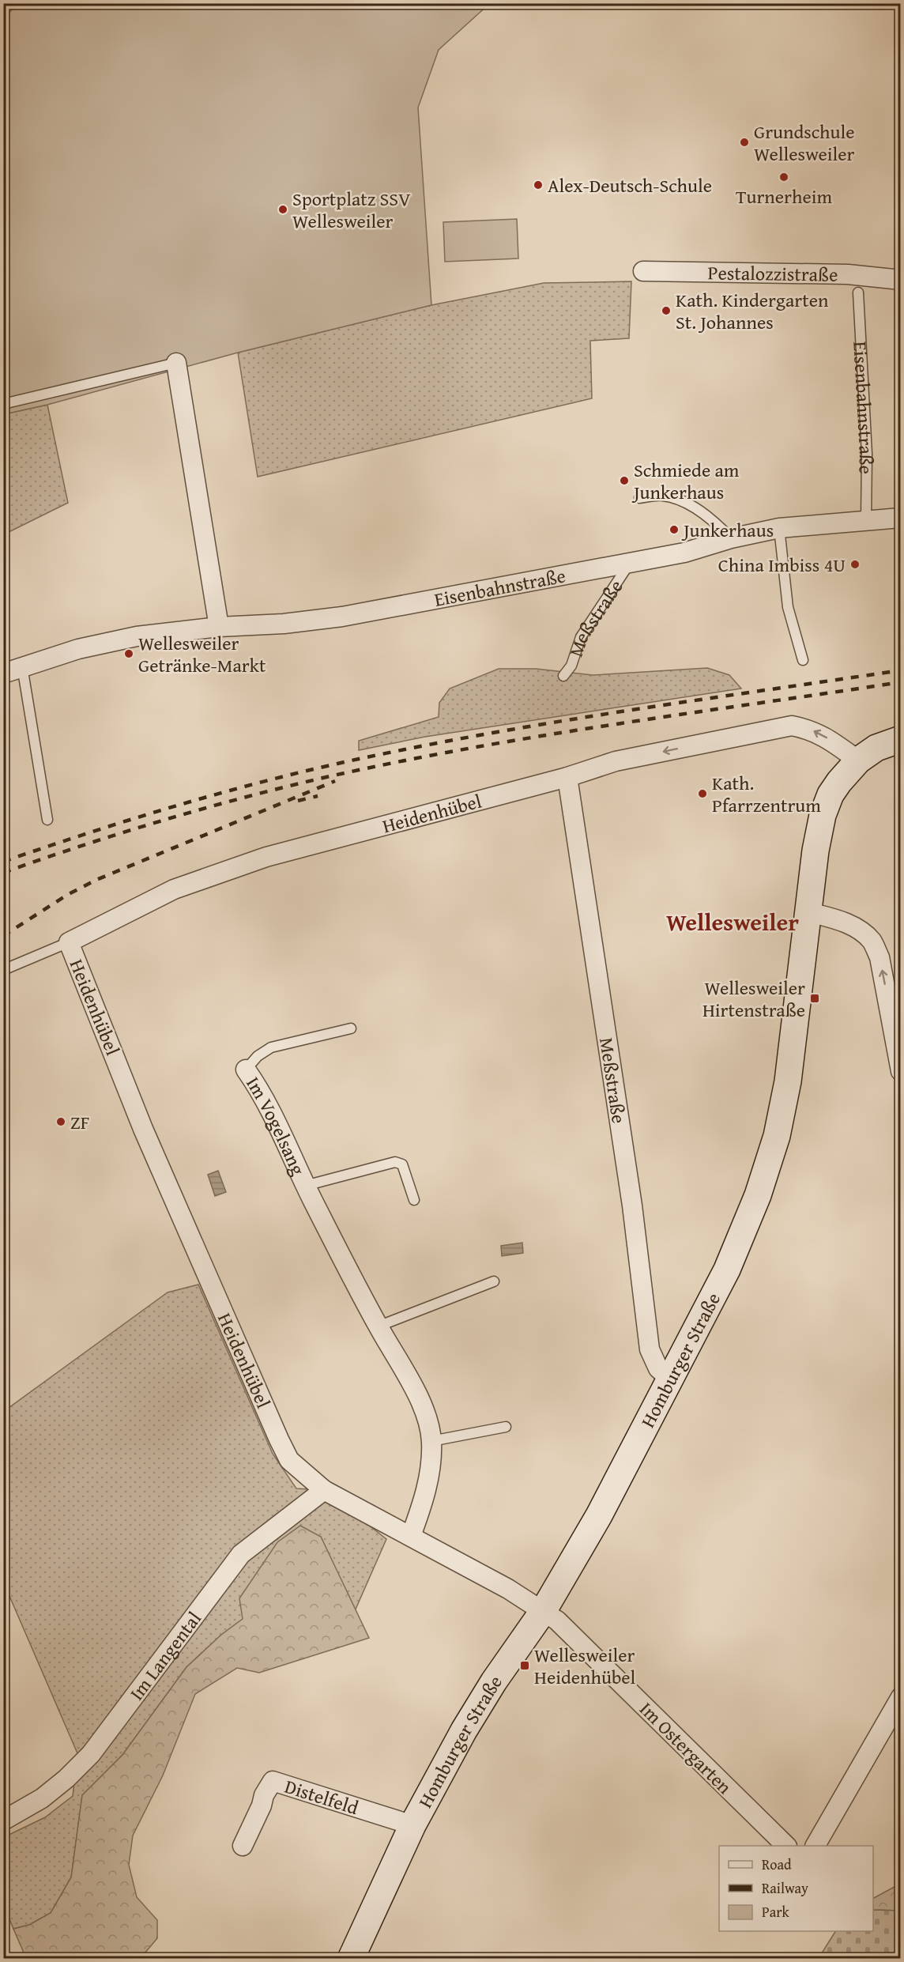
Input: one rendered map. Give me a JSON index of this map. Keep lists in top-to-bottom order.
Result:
{
  "streets": {
    "main road": ["Homburger Straße"],
    "street": [
      "Pestalozzistraße",
      "Eisenbahnstraße",
      "Meßstraße",
      "Heidenhübel",
      "Im Vogelsang",
      "Im Langental",
      "Im Ostergarten",
      "Distelfeld"
    ]
  },
  "crossings": [
    ["Eisenbahnstraße", "Meßstraße"],
    ["Meßstraße", "Heidenhübel"],
    ["Meßstraße", "Homburger Straße"],
    ["Heidenhübel", "Im Vogelsang"],
    ["Heidenhübel", "Homburger Straße"],
    ["Heidenhübel", "Im Langental"],
    ["Heidenhübel", "Im Ostergarten"],
    ["Homburger Straße", "Im Ostergarten"],
    ["Homburger Straße", "Distelfeld"]
  ],
  "districts": ["Wellesweiler"],
  "places": {
    "other": [
      "Grundschule Wellesweiler",
      "Turnerheim",
      "Alex-Deutsch-Schule",
      "Sportplatz SSV Wellesweiler",
      "Kath. Kindergarten St. Johannes",
      "Schmiede am Junkerhaus",
      "Junkerhaus",
      "China Imbiss 4U",
      "Wellesweiler Getränke-Markt",
      "Kath. Pfarrzentrum",
      "ZF"
    ],
    "transit": ["Wellesweiler Hirtenstraße", "Wellesweiler Heidenhübel"]
  },
  "legend": ["Road", "Railway", "Park"]
}
